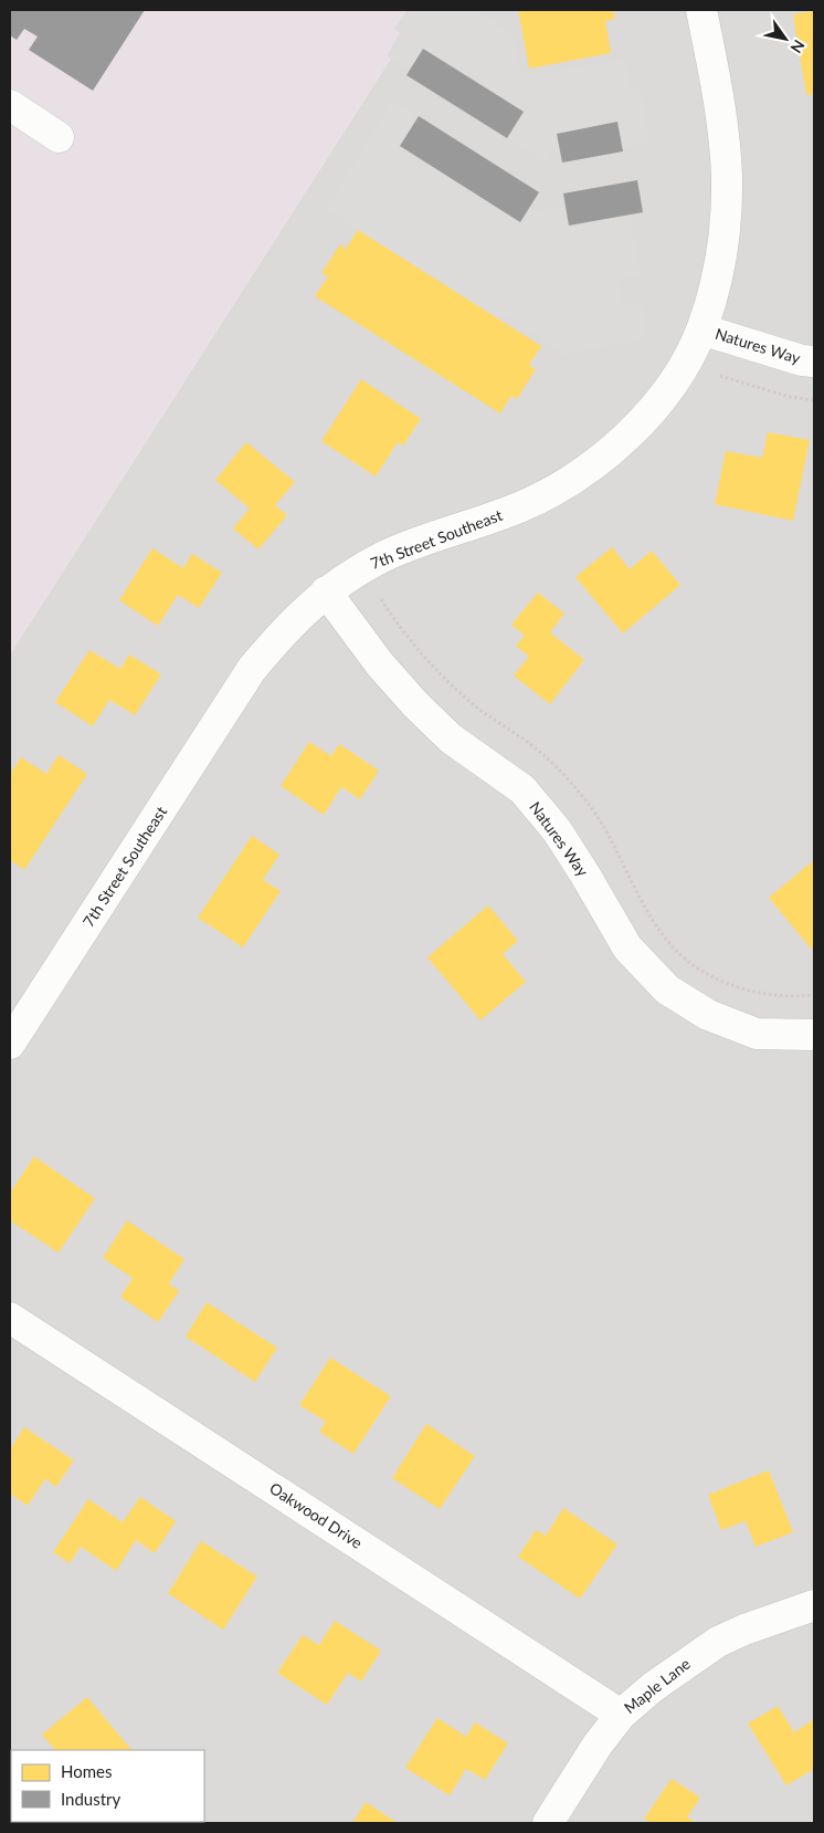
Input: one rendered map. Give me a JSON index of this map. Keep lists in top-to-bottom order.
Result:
{
  "streets": {
    "street": [
      "Natures Way",
      "7th Street Southeast",
      "Oakwood Drive",
      "Maple Lane"
    ]
  },
  "crossings": [
    ["Natures Way", "7th Street Southeast"],
    ["Oakwood Drive", "Maple Lane"]
  ],
  "legend": ["Homes", "Industry"],
  "north": "bottom right"
}
